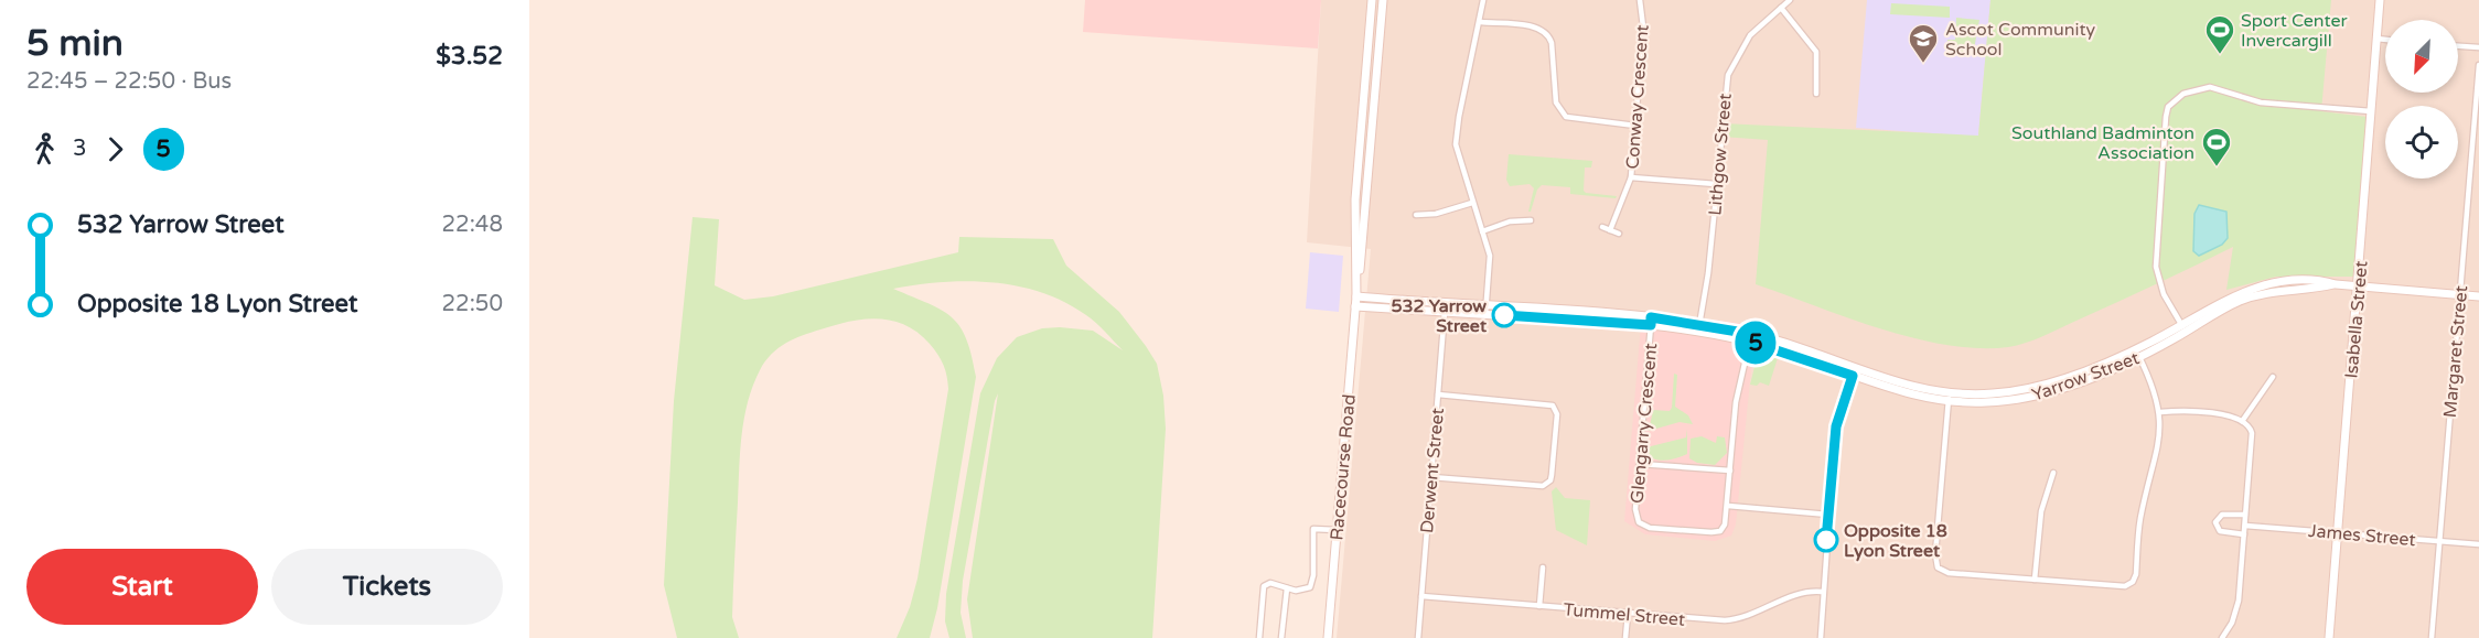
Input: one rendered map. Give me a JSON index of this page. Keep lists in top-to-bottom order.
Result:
{
  "streets": {
    "street": [
      "Conway Crescent",
      "Lithgow Street",
      "Isabella Street",
      "Margaret Street",
      "Yarrow Street",
      "Glengarry Crescent",
      "Racecourse Road",
      "Derwent Street",
      "James Street",
      "Tummel Street"
    ]
  },
  "crossings": [
    ["Lithgow Street", "Yarrow Street"],
    ["Isabella Street", "Yarrow Street"],
    ["Isabella Street", "James Street"],
    ["Margaret Street", "Yarrow Street"],
    ["Margaret Street", "James Street"],
    ["Yarrow Street", "Glengarry Crescent"],
    ["Yarrow Street", "Racecourse Road"],
    ["Yarrow Street", "Derwent Street"],
    ["Derwent Street", "Tummel Street"]
  ],
  "places": {
    "sports": ["Sport Center Invercargill", "Southland Badminton Association"],
    "school or university": ["Ascot Community School"],
    "other": ["532 Yarrow Street", "Opposite 18 Lyon Street"]
  },
  "lines": ["bus line 5"],
  "north": "bottom left",
  "page": {
    "heading": ["5 min", "22:45 – 22:50 · Bus", "$3.52"],
    "on_map": "5",
    "legs": ["3", "5"],
    "list": [
      {
        "name": "532 Yarrow Street",
        "value": "22:48"
      },
      {
        "name": "Opposite 18 Lyon Street",
        "value": "22:50"
      }
    ],
    "buttons": ["Start", "Tickets"]
  }
}
